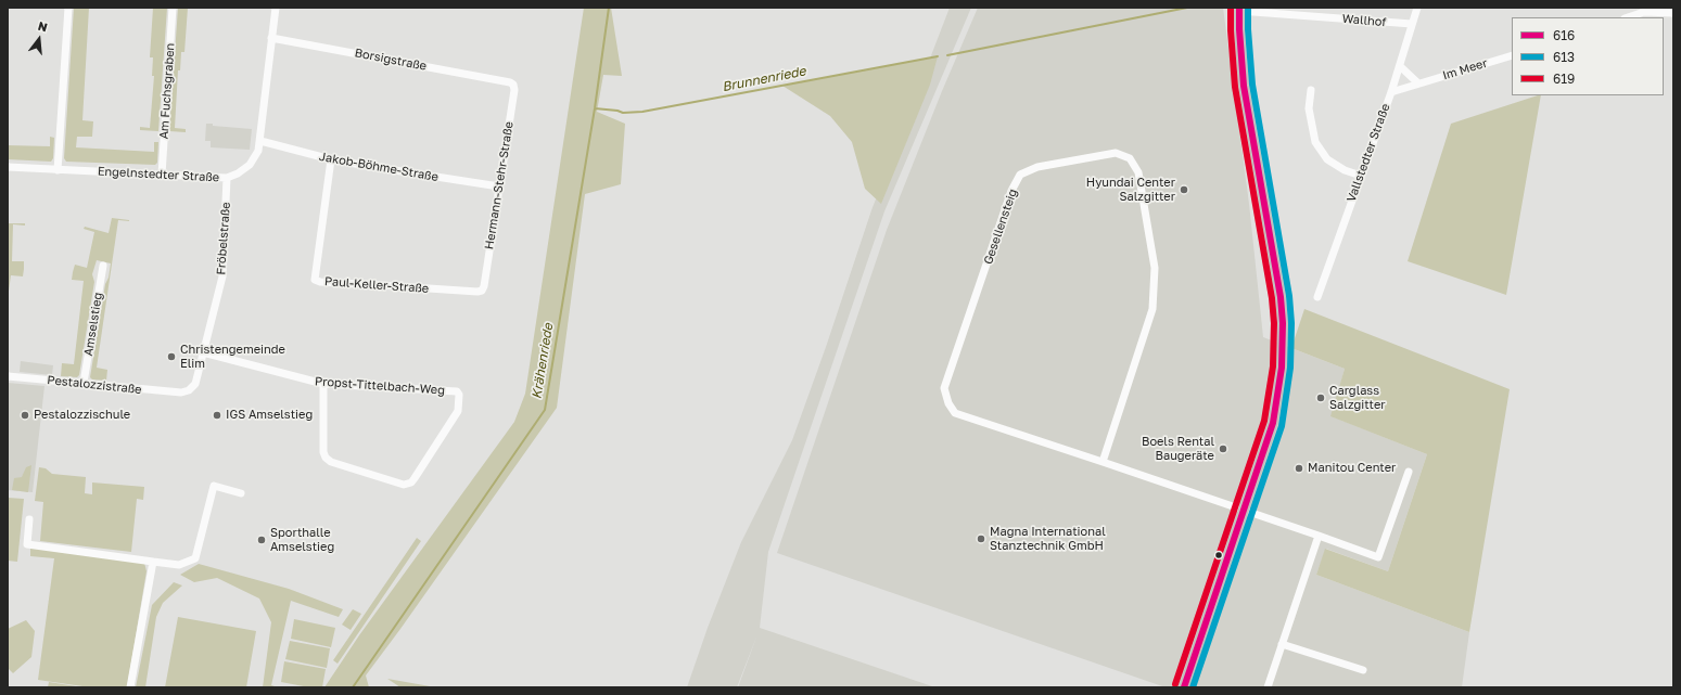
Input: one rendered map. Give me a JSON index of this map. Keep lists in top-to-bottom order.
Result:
{
  "streets": {
    "street": [
      "Wallhof",
      "Borsigstraße",
      "Im Meer",
      "Am Fuchsgraben",
      "Vallstedter Straße",
      "Jakob-Böhme-Straße",
      "Engelnstedter Straße",
      "Hermann-Stehr-Straße",
      "Gesellensteig",
      "Fröbelstraße",
      "Paul-Keller-Straße",
      "Amselstieg",
      "Pestalozzistraße",
      "Propst-Tittelbach-Weg"
    ]
  },
  "crossings": [
    ["Wallhof", "Vallstedter Straße"],
    ["Borsigstraße", "Engelnstedter Straße"],
    ["Borsigstraße", "Hermann-Stehr-Straße"],
    ["Im Meer", "Vallstedter Straße"],
    ["Am Fuchsgraben", "Engelnstedter Straße"],
    ["Jakob-Böhme-Straße", "Engelnstedter Straße"],
    ["Jakob-Böhme-Straße", "Hermann-Stehr-Straße"],
    ["Jakob-Böhme-Straße", "Paul-Keller-Straße"],
    ["Engelnstedter Straße", "Fröbelstraße"],
    ["Hermann-Stehr-Straße", "Paul-Keller-Straße"],
    ["Fröbelstraße", "Pestalozzistraße"],
    ["Fröbelstraße", "Propst-Tittelbach-Weg"],
    ["Amselstieg", "Pestalozzistraße"]
  ],
  "water": ["Brunnenriede", "Krähenriede"],
  "places": [
    "Hyundai Center Salzgitter",
    "Christengemeinde Elim",
    "Carglass Salzgitter",
    "Pestalozzischule",
    "IGS Amselstieg",
    "Boels Rental Baugeräte",
    "Manitou Center",
    "Magna International Stanztechnik GmbH",
    "Sporthalle Amselstieg"
  ],
  "lines": ["transit line 616", "transit line 613", "transit line 619"],
  "legend": ["616", "613", "619"],
  "north": "top"
}
